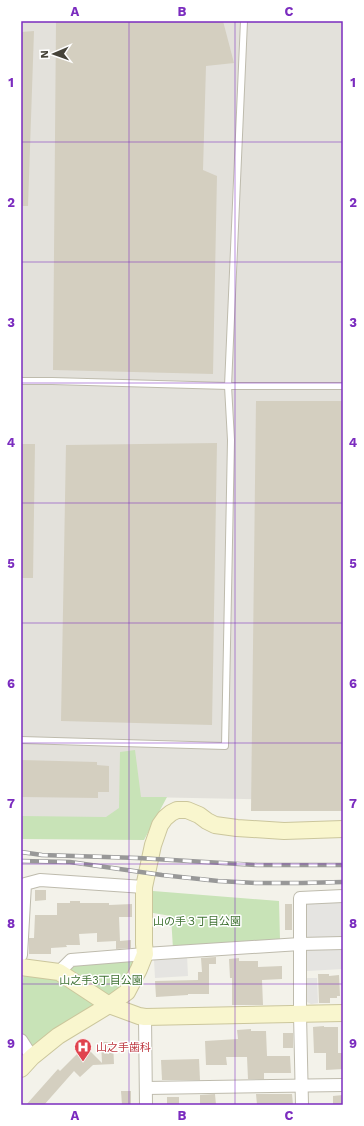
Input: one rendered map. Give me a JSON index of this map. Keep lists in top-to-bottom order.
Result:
{
  "parks": ["山の手３丁目公園", "山之手3丁目公園"],
  "places": {
    "hospital": ["山之手歯科"]
  },
  "north": "left",
  "grid": {
    "columns": ["A", "B", "C"],
    "rows": [
      "1",
      "2",
      "3",
      "4",
      "5",
      "6",
      "7",
      "8",
      "9"
    ]
  }
}
